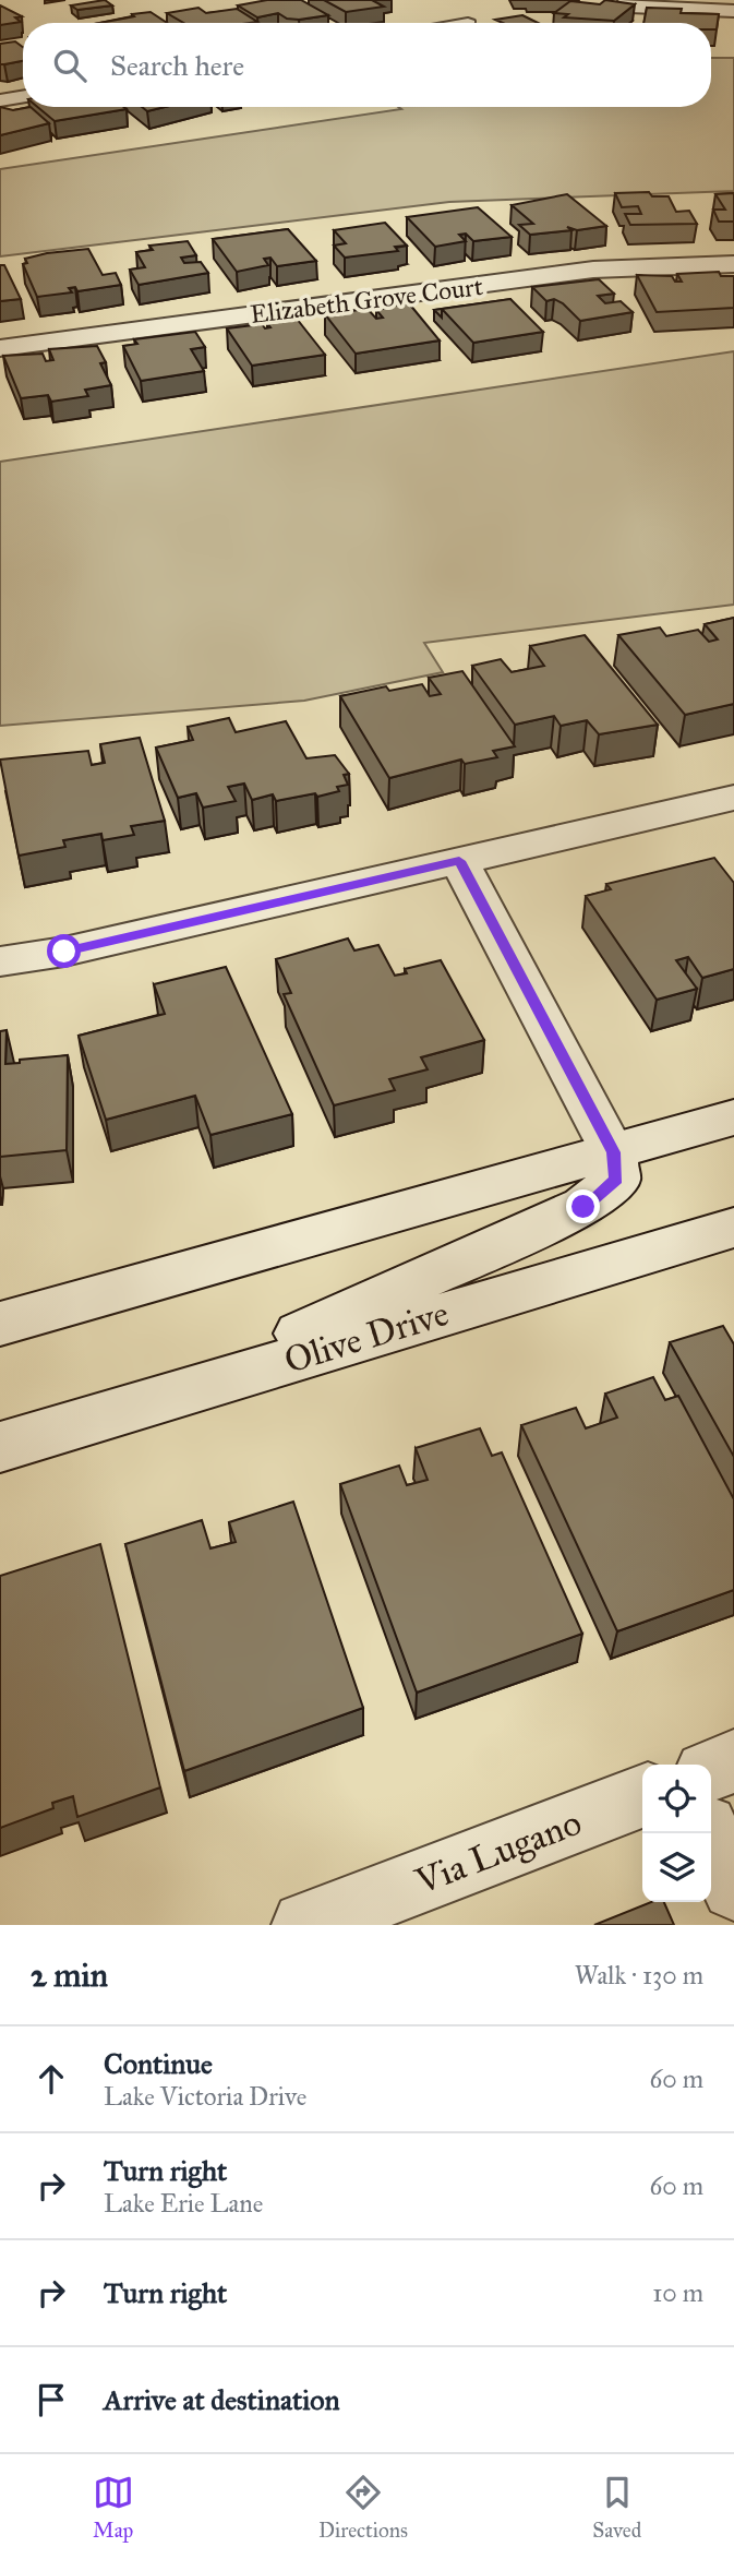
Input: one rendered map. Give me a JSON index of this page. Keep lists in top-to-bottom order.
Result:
{
  "streets": {
    "street": ["Elizabeth Grove Court", "Olive Drive", "Via Lugano"]
  },
  "page": {
    "search": "Search here",
    "heading": ["2 min", "Walk · 130 m"],
    "list": [
      ["Continue", "Lake Victoria Drive", "60 m"],
      ["Turn right", "Lake Erie Lane", "60 m"],
      ["Turn right", "10 m"],
      "Arrive at destination"
    ],
    "nav": ["Map", "Directions", "Saved"]
  }
}
